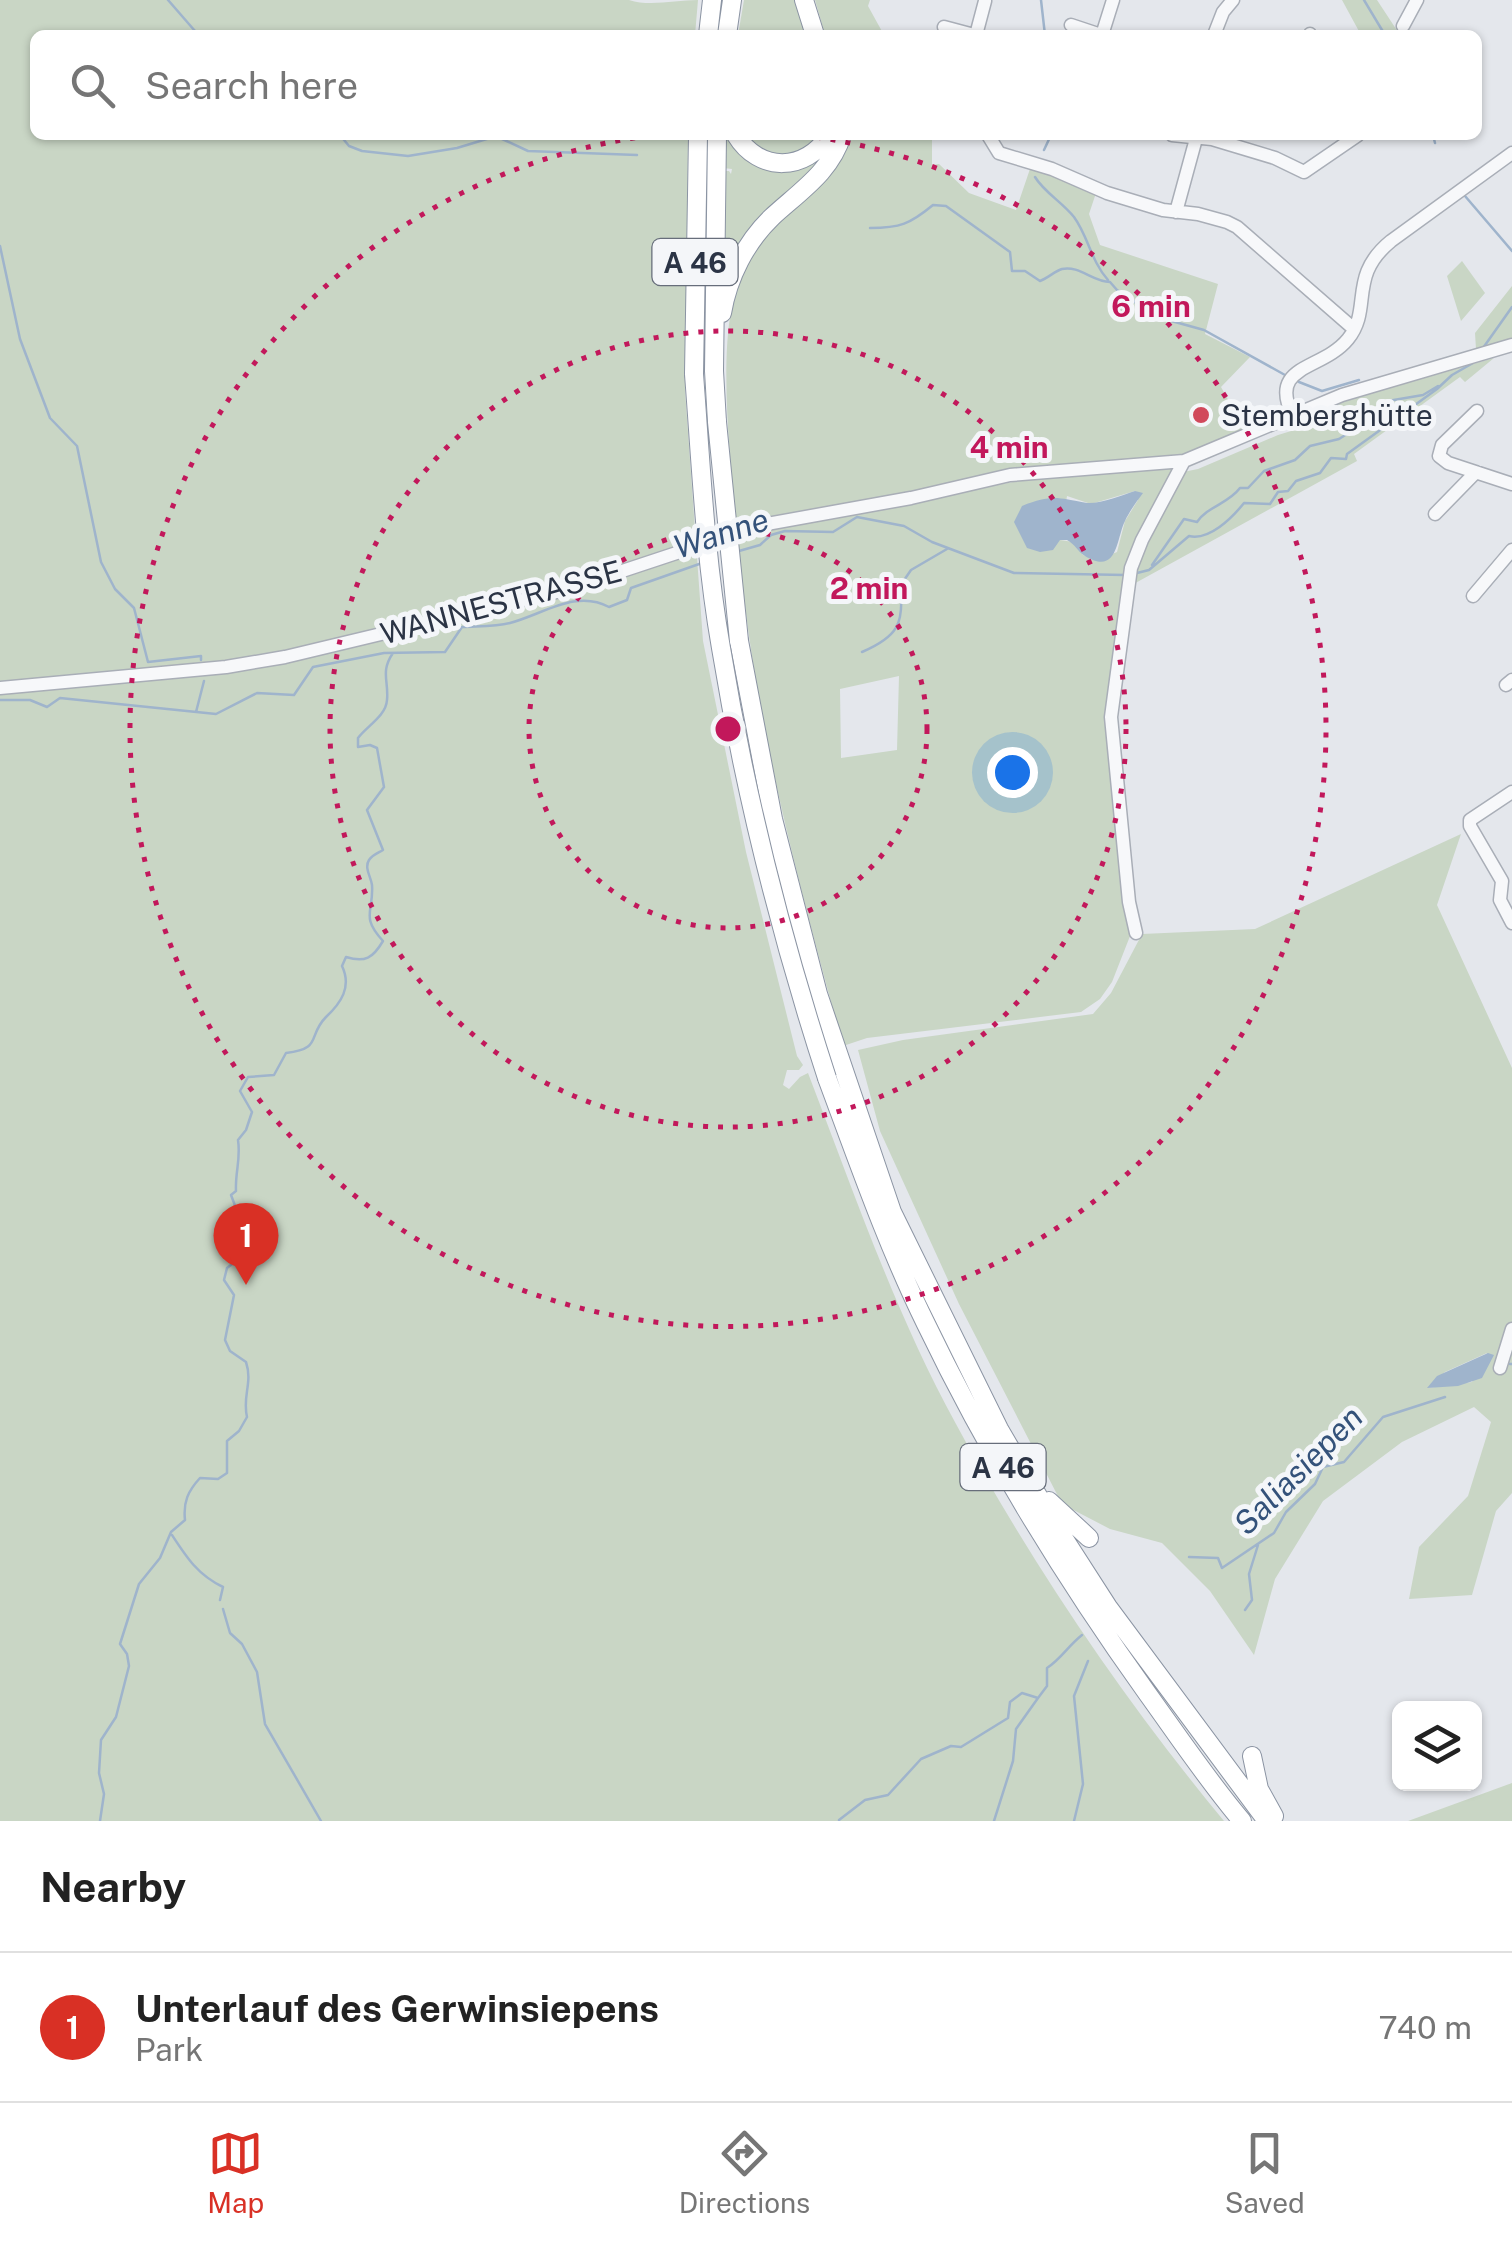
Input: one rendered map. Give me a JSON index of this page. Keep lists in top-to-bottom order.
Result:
{
  "streets": {
    "highway": ["A 46"],
    "street": ["WANNESTRASSE"]
  },
  "water": ["Wanne", "Saliasiepen"],
  "places": ["Stemberghütte"],
  "page": {
    "search": "Search here",
    "pins": "1",
    "heading": "Nearby",
    "list": [
      {
        "mark": "1",
        "name": "Unterlauf des Gerwinsiepens",
        "note": "Park",
        "value": "740 m"
      }
    ],
    "nav": ["Map", "Directions", "Saved"]
  },
  "rings": ["6 min", "4 min", "2 min"]
}
